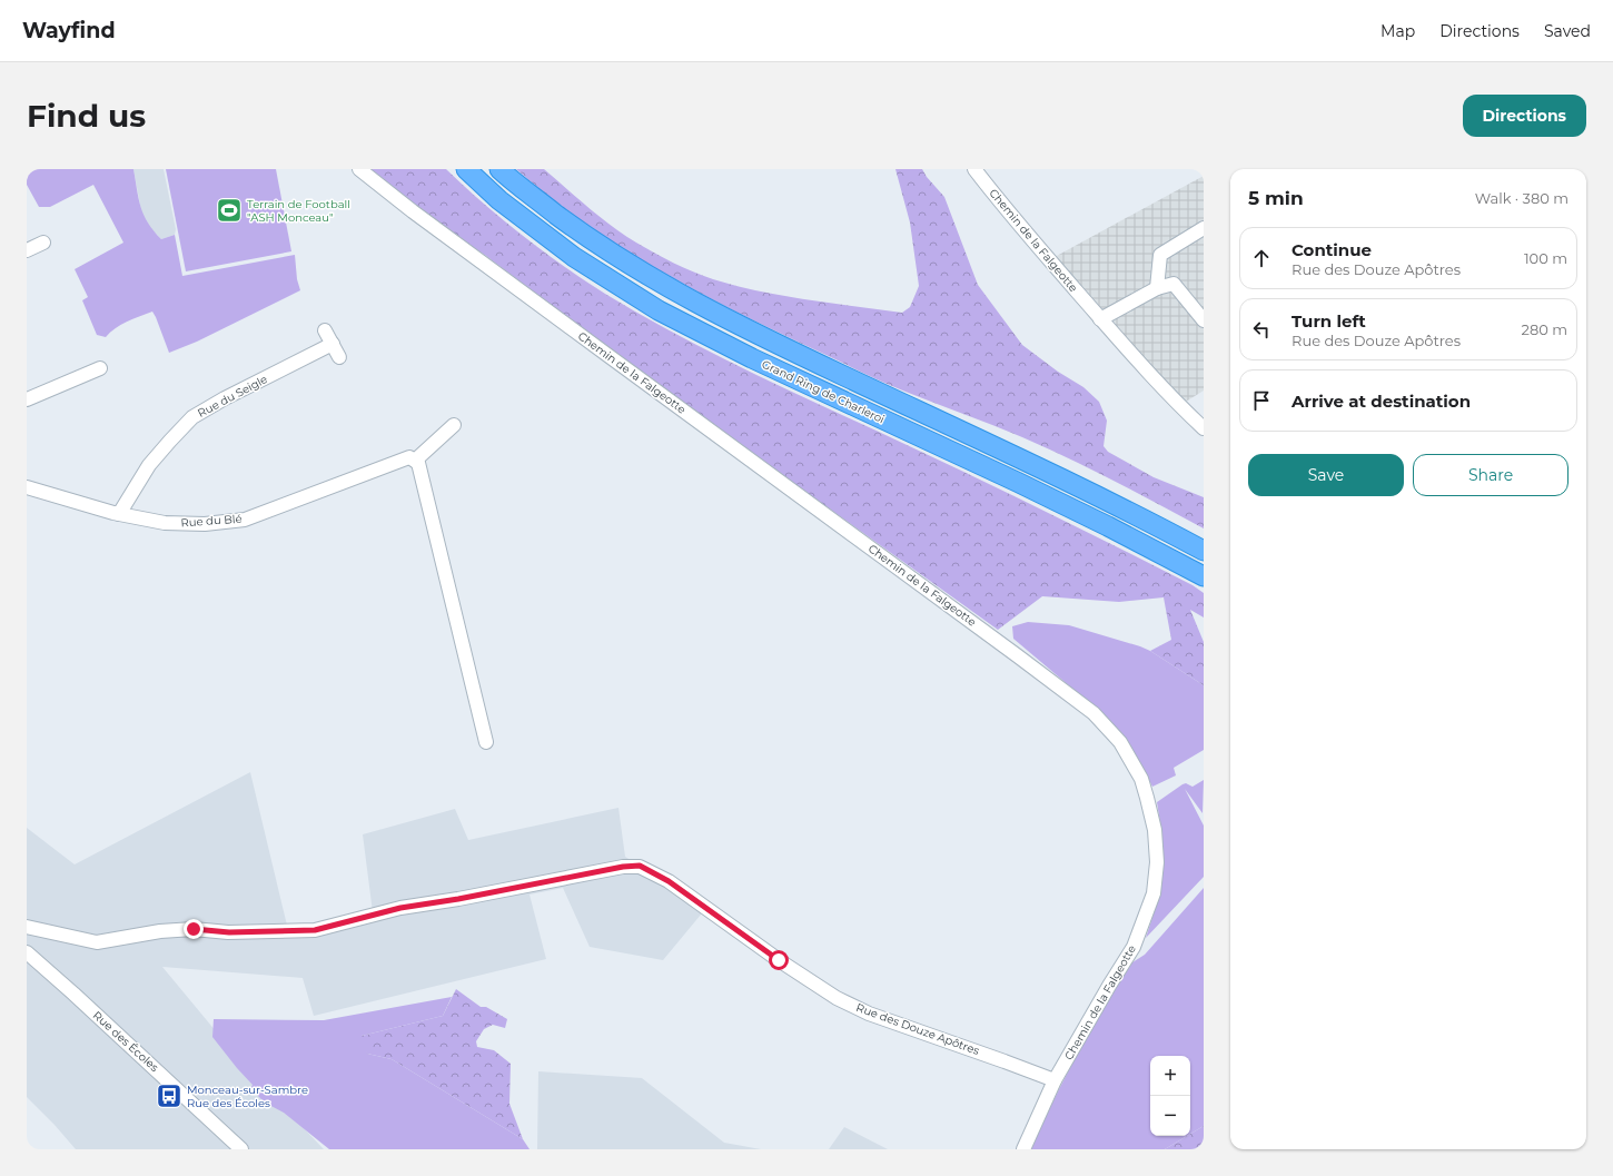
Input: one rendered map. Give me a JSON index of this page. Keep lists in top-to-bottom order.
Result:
{
  "streets": {
    "highway": ["Grand Ring de Charleroi"],
    "street": [
      "Chemin de la Falgeotte",
      "Rue du Seigle",
      "Rue du Blé",
      "Rue des Douze Apôtres",
      "Rue des Écoles"
    ]
  },
  "crossings": [
    ["Chemin de la Falgeotte", "Rue des Douze Apôtres"],
    ["Rue du Seigle", "Rue du Blé"]
  ],
  "places": {
    "sports": ["Terrain de Football \"ASH Monceau\""],
    "bus stop": ["Monceau-sur-Sambre Rue des Écoles"]
  },
  "page": {
    "header": "Wayfind",
    "nav": ["Map", "Directions", "Saved"],
    "buttons": [
      "Directions",
      ["Save", "Share"]
    ],
    "title": "Find us",
    "heading": ["5 min", "Walk · 380 m"],
    "list": [
      ["Continue", "Rue des Douze Apôtres", "100 m"],
      ["Turn left", "Rue des Douze Apôtres", "280 m"],
      "Arrive at destination"
    ],
    "map_buttons": ["+", "−"]
  }
}
